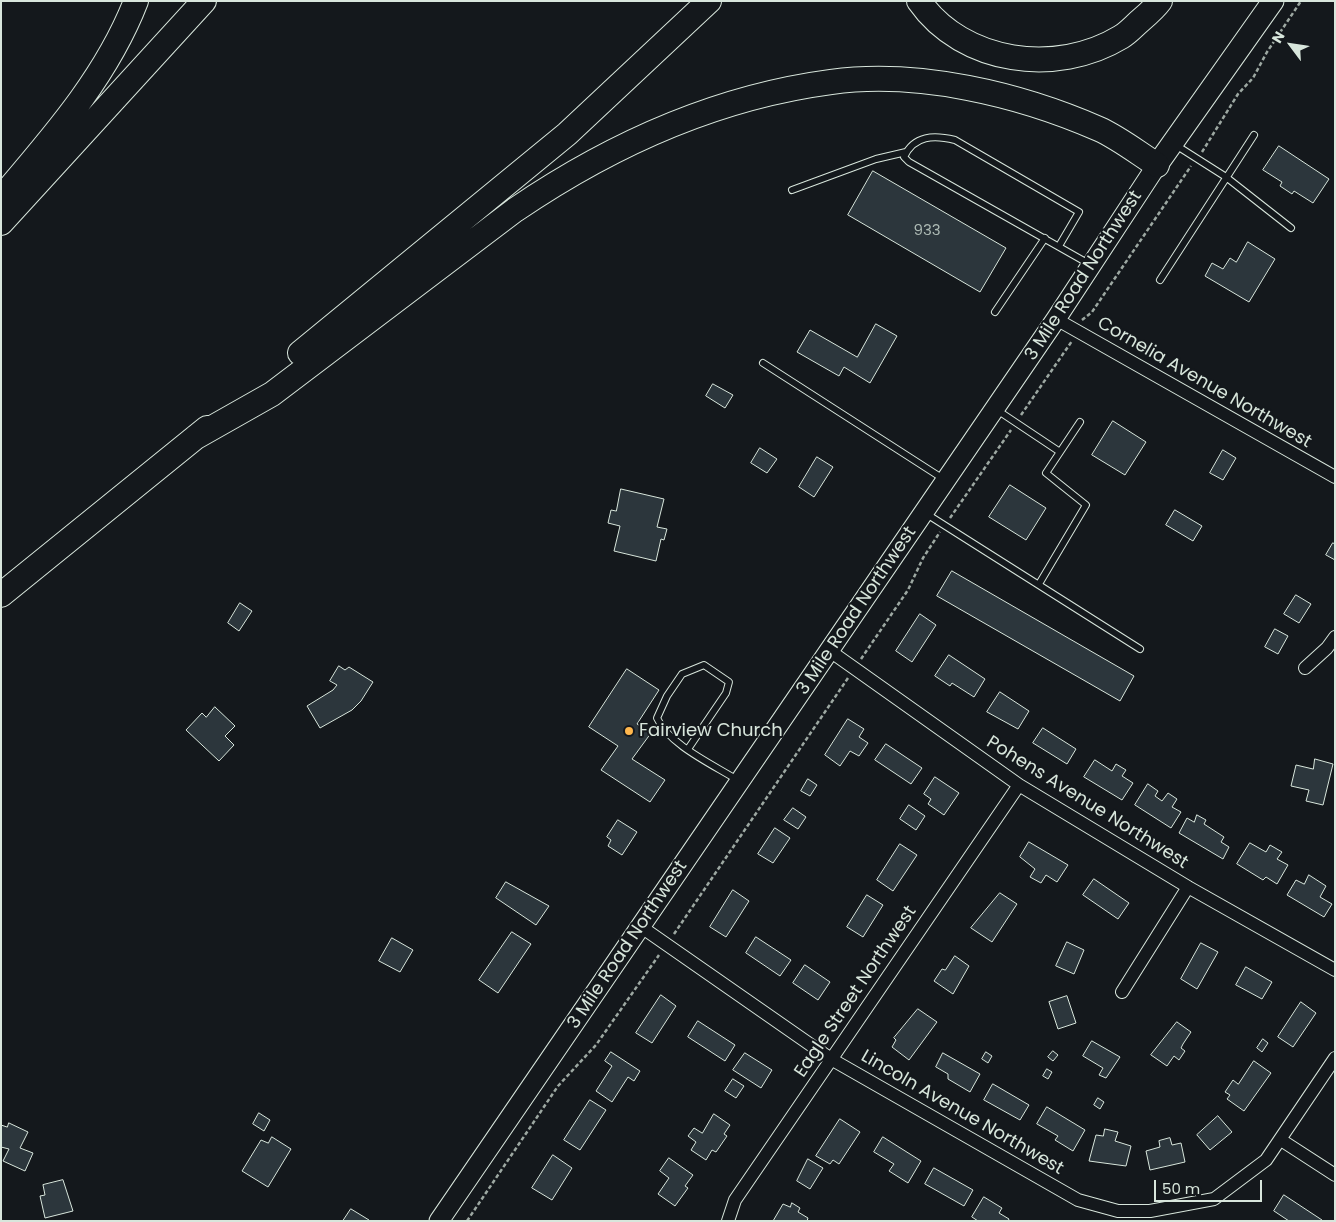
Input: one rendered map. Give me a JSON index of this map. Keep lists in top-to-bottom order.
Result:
{
  "streets": {
    "highway": ["3 Mile Road Northwest"],
    "street": [
      "Cornelia Avenue Northwest",
      "Pohens Avenue Northwest",
      "Eagle Street Northwest",
      "Lincoln Avenue Northwest"
    ]
  },
  "crossings": [
    ["3 Mile Road Northwest", "Cornelia Avenue Northwest"],
    ["3 Mile Road Northwest", "Pohens Avenue Northwest"],
    ["3 Mile Road Northwest", "Lincoln Avenue Northwest"],
    ["Pohens Avenue Northwest", "Eagle Street Northwest"],
    ["Eagle Street Northwest", "Lincoln Avenue Northwest"]
  ],
  "places": ["Fairview Church"],
  "house_numbers": ["933"],
  "scale_bar": "50 m",
  "north": "top left"
}
